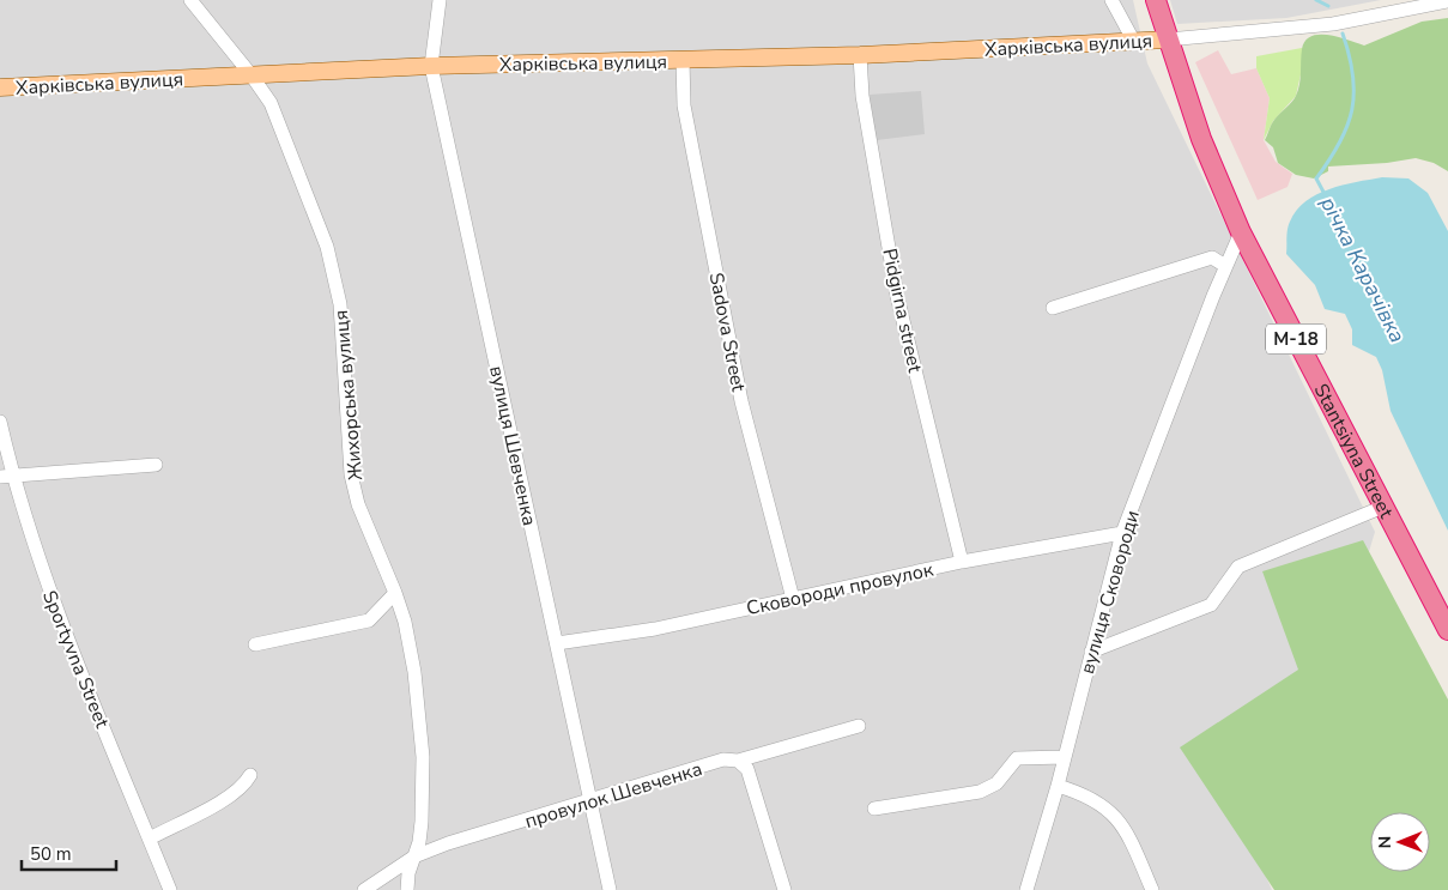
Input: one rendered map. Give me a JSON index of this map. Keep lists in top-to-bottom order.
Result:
{
  "streets": {
    "highway": ["М-18", "Stantsiyna Street"],
    "main road": ["Харківська вулиця"],
    "street": [
      "Pidgirna street",
      "Sadova Street",
      "Жихорська вулиця",
      "вулиця Шевченка",
      "Сковороди провулок",
      "вулиця Сковороди",
      "Sportyvna Street",
      "провулок Шевченка"
    ]
  },
  "crossings": [
    ["Харківська вулиця", "Pidgirna street"],
    ["Харківська вулиця", "Sadova Street"],
    ["Харківська вулиця", "М-18"],
    ["Харківська вулиця", "Жихорська вулиця"],
    ["Харківська вулиця", "вулиця Шевченка"],
    ["Харківська вулиця", "Stantsiyna Street"],
    ["Pidgirna street", "Сковороди провулок"],
    ["Sadova Street", "Сковороди провулок"],
    ["М-18", "Stantsiyna Street"],
    ["Жихорська вулиця", "провулок Шевченка"],
    ["вулиця Шевченка", "Сковороди провулок"],
    ["вулиця Шевченка", "провулок Шевченка"],
    ["Stantsiyna Street", "вулиця Сковороди"],
    ["Сковороди провулок", "вулиця Сковороди"]
  ],
  "water": ["річка Карачівка"],
  "scale_bar": "50 m",
  "north": "left"
}
